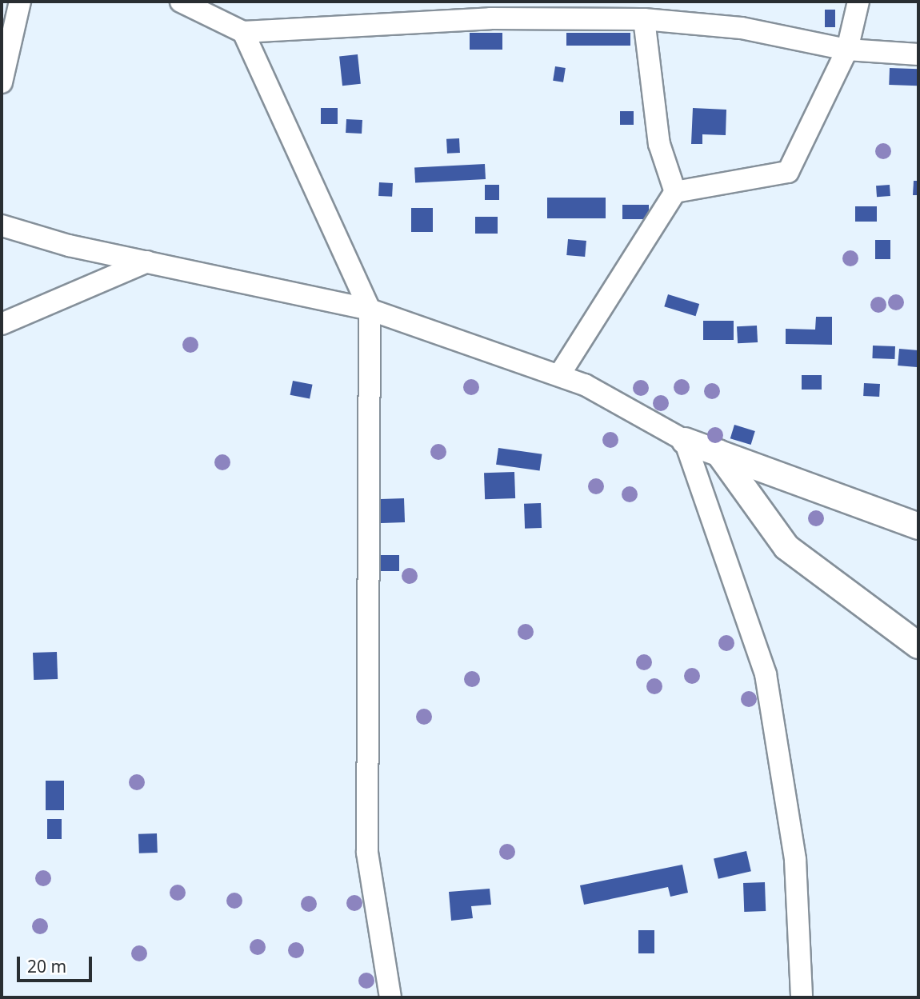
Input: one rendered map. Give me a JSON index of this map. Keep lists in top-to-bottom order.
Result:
{
  "scale_bar": "20 m"
}
